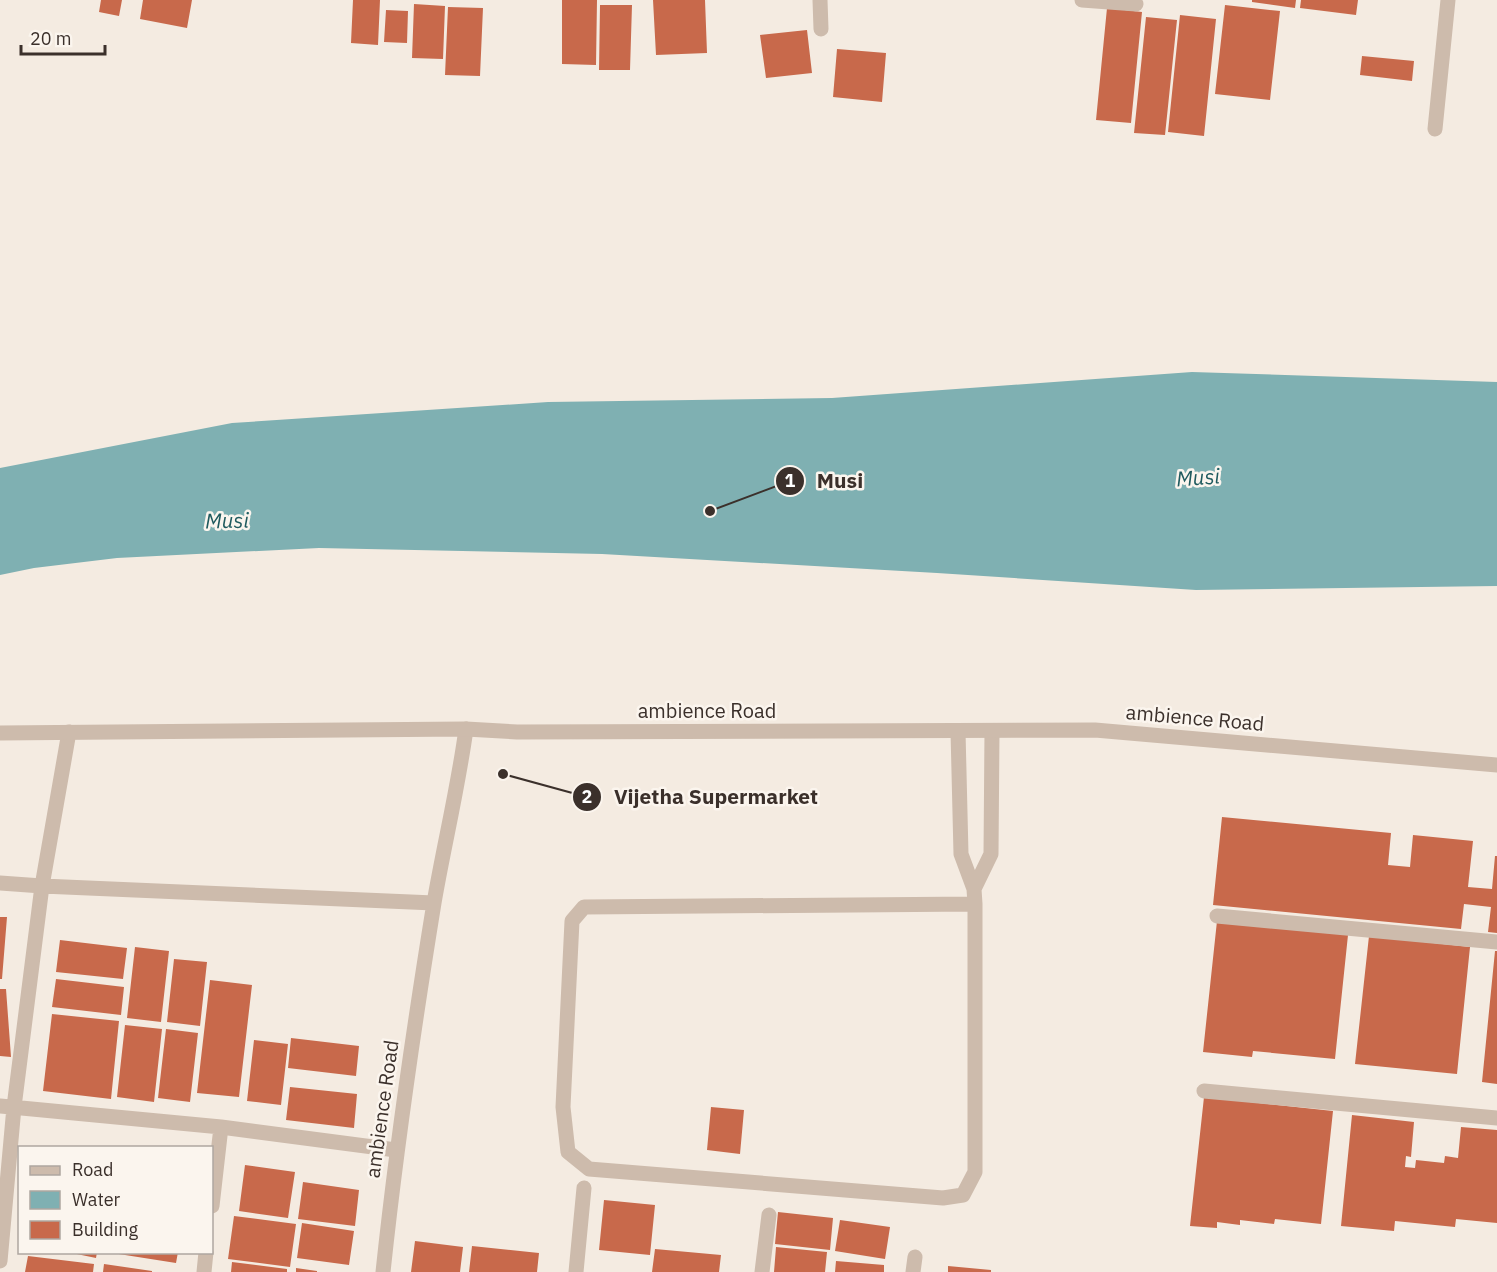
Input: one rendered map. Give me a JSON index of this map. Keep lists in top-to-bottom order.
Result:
{
  "streets": {
    "street": ["ambience Road"]
  },
  "water": ["Musi"],
  "places": ["Musi", "Vijetha Supermarket"],
  "legend": ["Road", "Water", "Building"],
  "scale_bar": "20 m"
}
